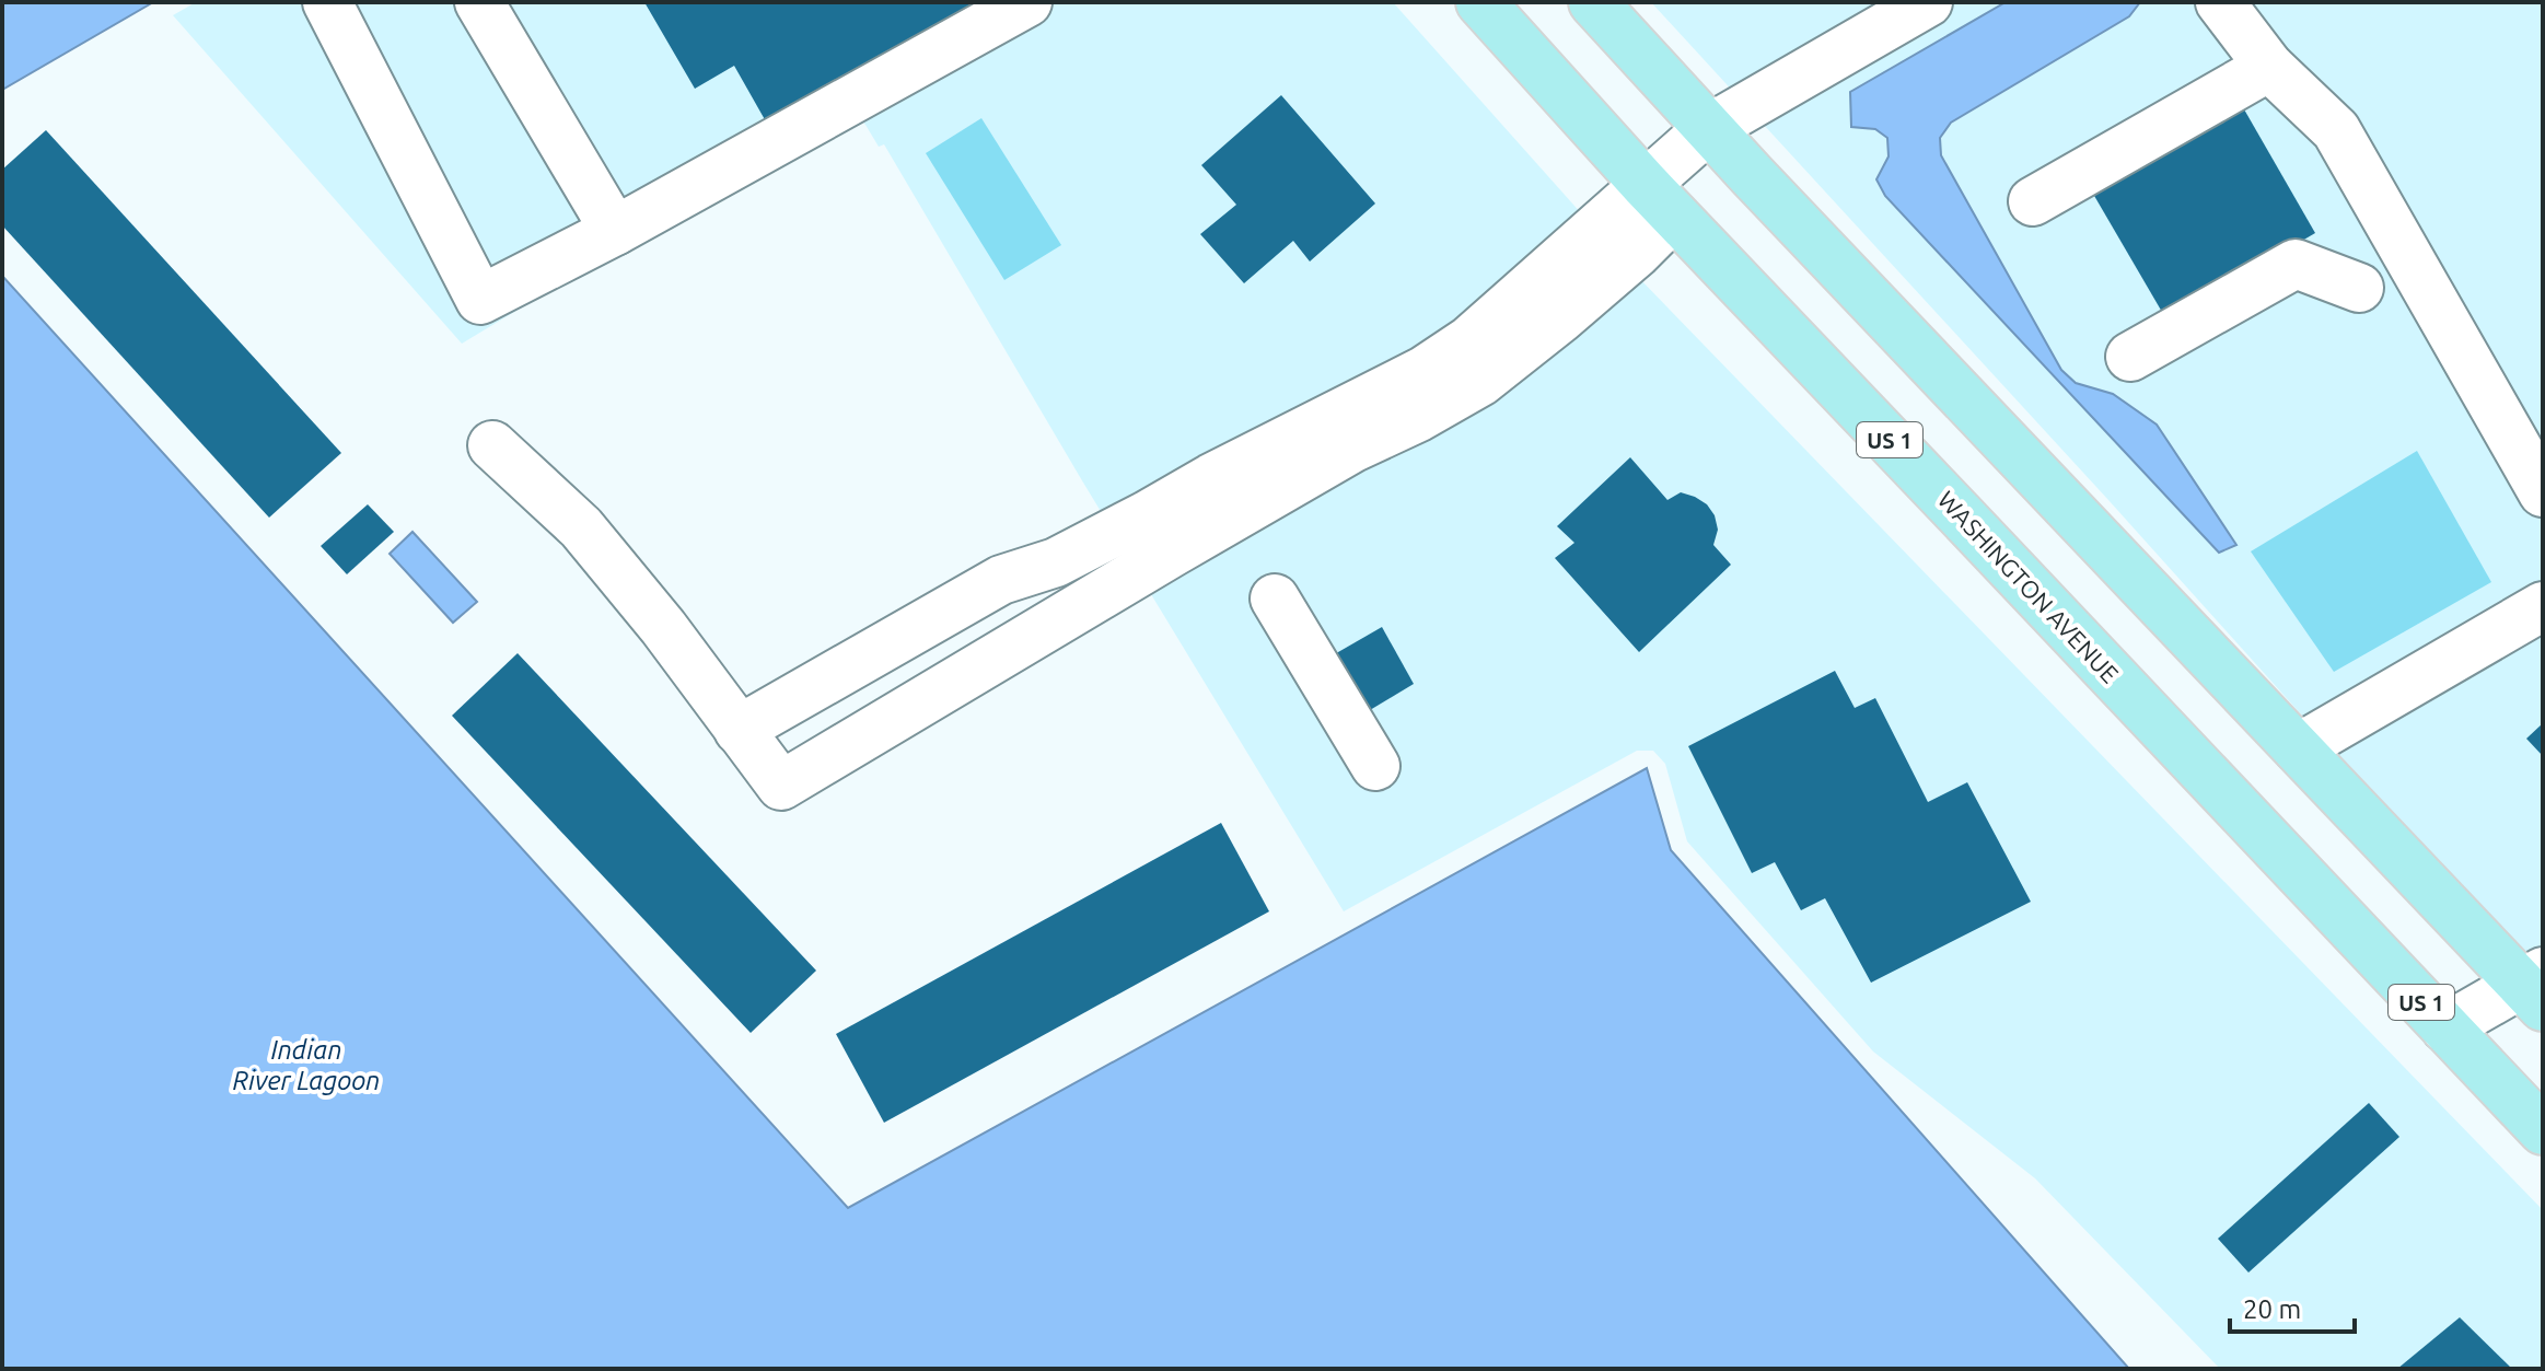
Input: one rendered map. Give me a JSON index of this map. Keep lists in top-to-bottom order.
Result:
{
  "streets": {
    "main road": ["US 1", "WASHINGTON AVENUE"]
  },
  "water": ["Indian River Lagoon"],
  "scale_bar": "20 m"
}
